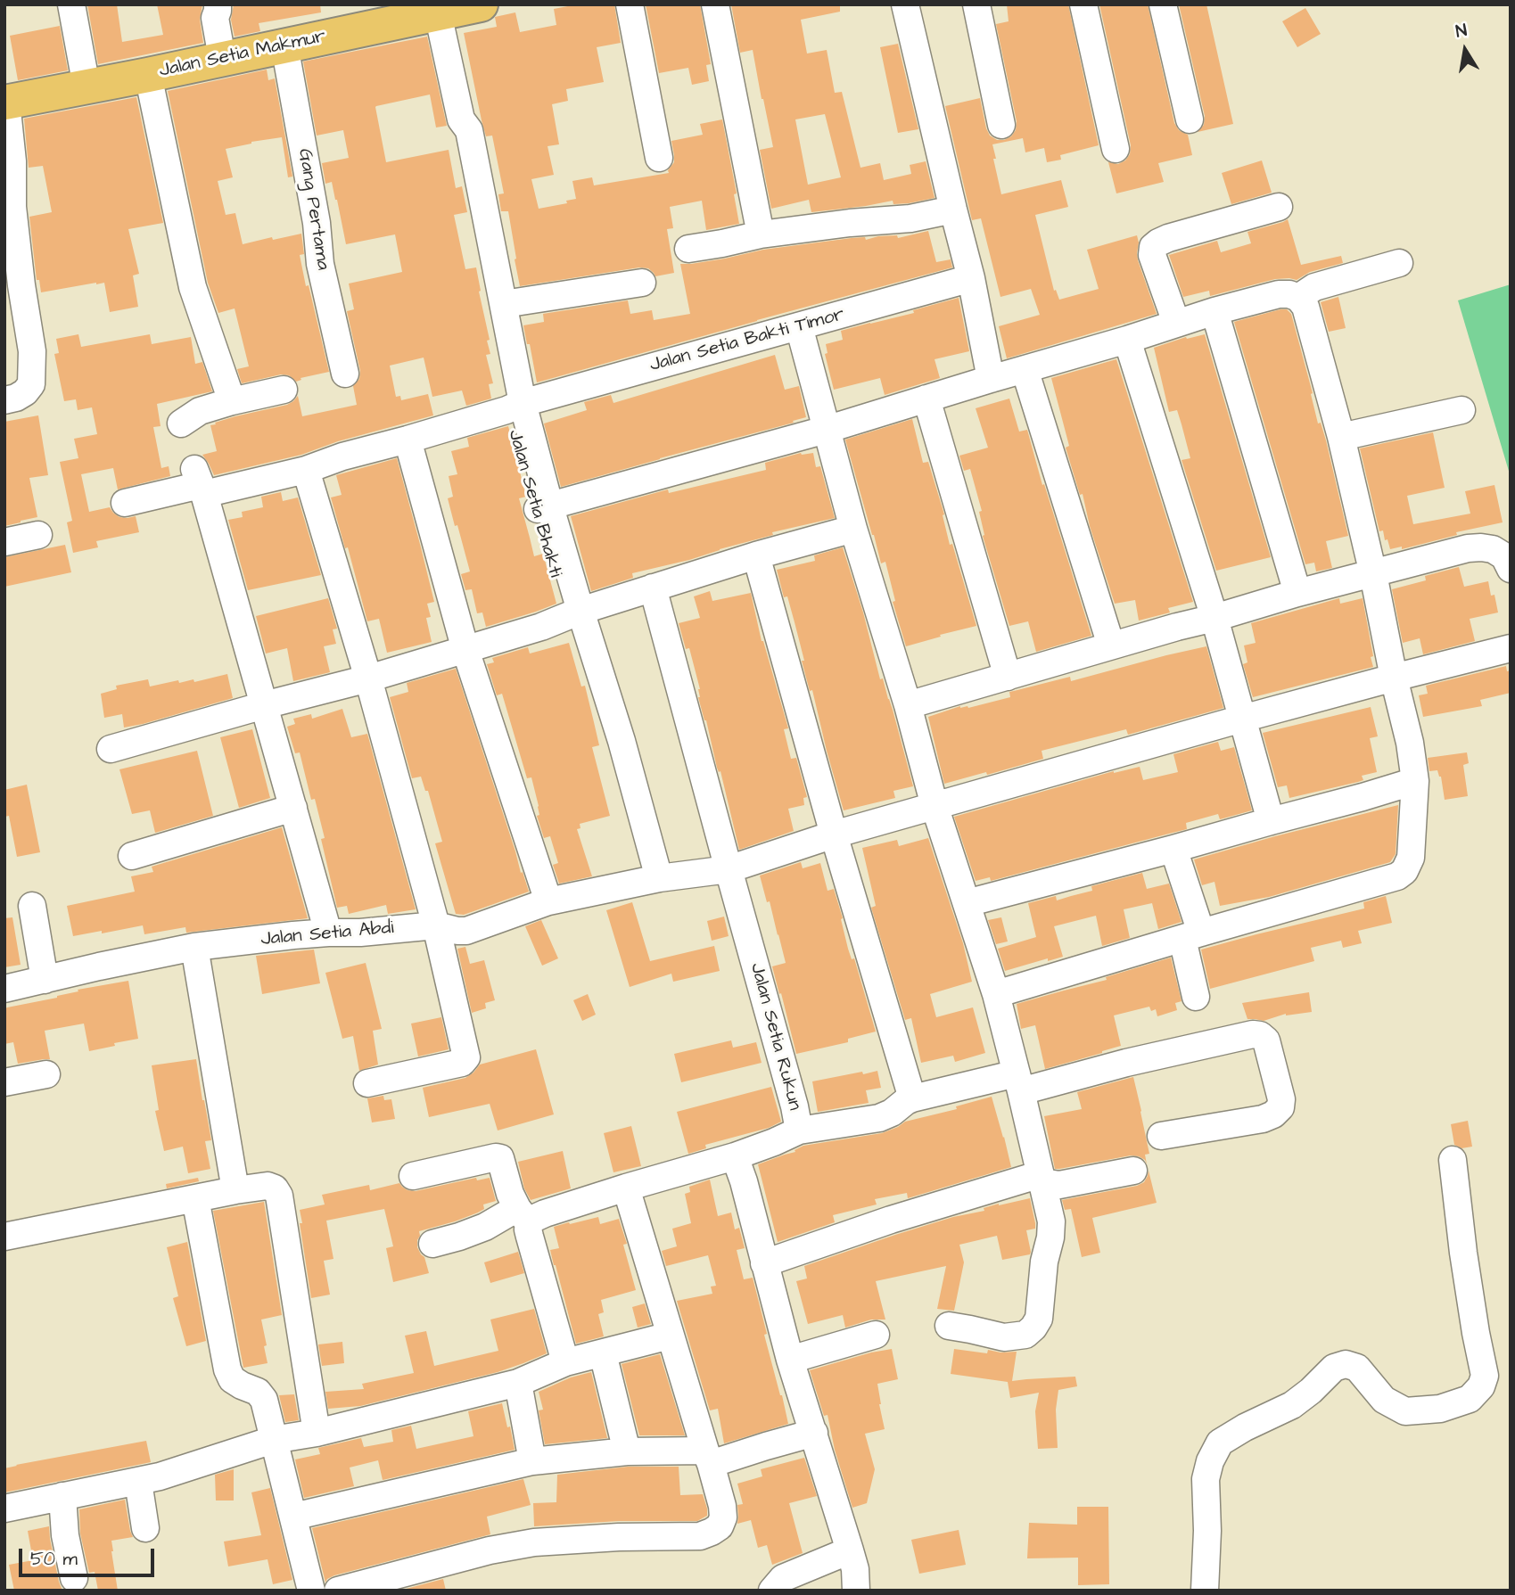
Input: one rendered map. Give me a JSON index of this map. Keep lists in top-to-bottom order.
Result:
{
  "streets": {
    "main road": ["Jalan Setia Makmur"],
    "street": [
      "Gang Pertama",
      "Jalan Setia Bakti Timor",
      "Jalan Setia Bhakti",
      "Jalan Setia Abdi",
      "Jalan Setia Rukun"
    ]
  },
  "crossings": [
    ["Jalan Setia Makmur", "Gang Pertama"],
    ["Jalan Setia Makmur", "Jalan Setia Bhakti"],
    ["Jalan Setia Bakti Timor", "Jalan Setia Bhakti"],
    ["Jalan Setia Bhakti", "Jalan Setia Abdi"],
    ["Jalan Setia Abdi", "Jalan Setia Rukun"]
  ],
  "scale_bar": "50 m",
  "north": "top"
}
